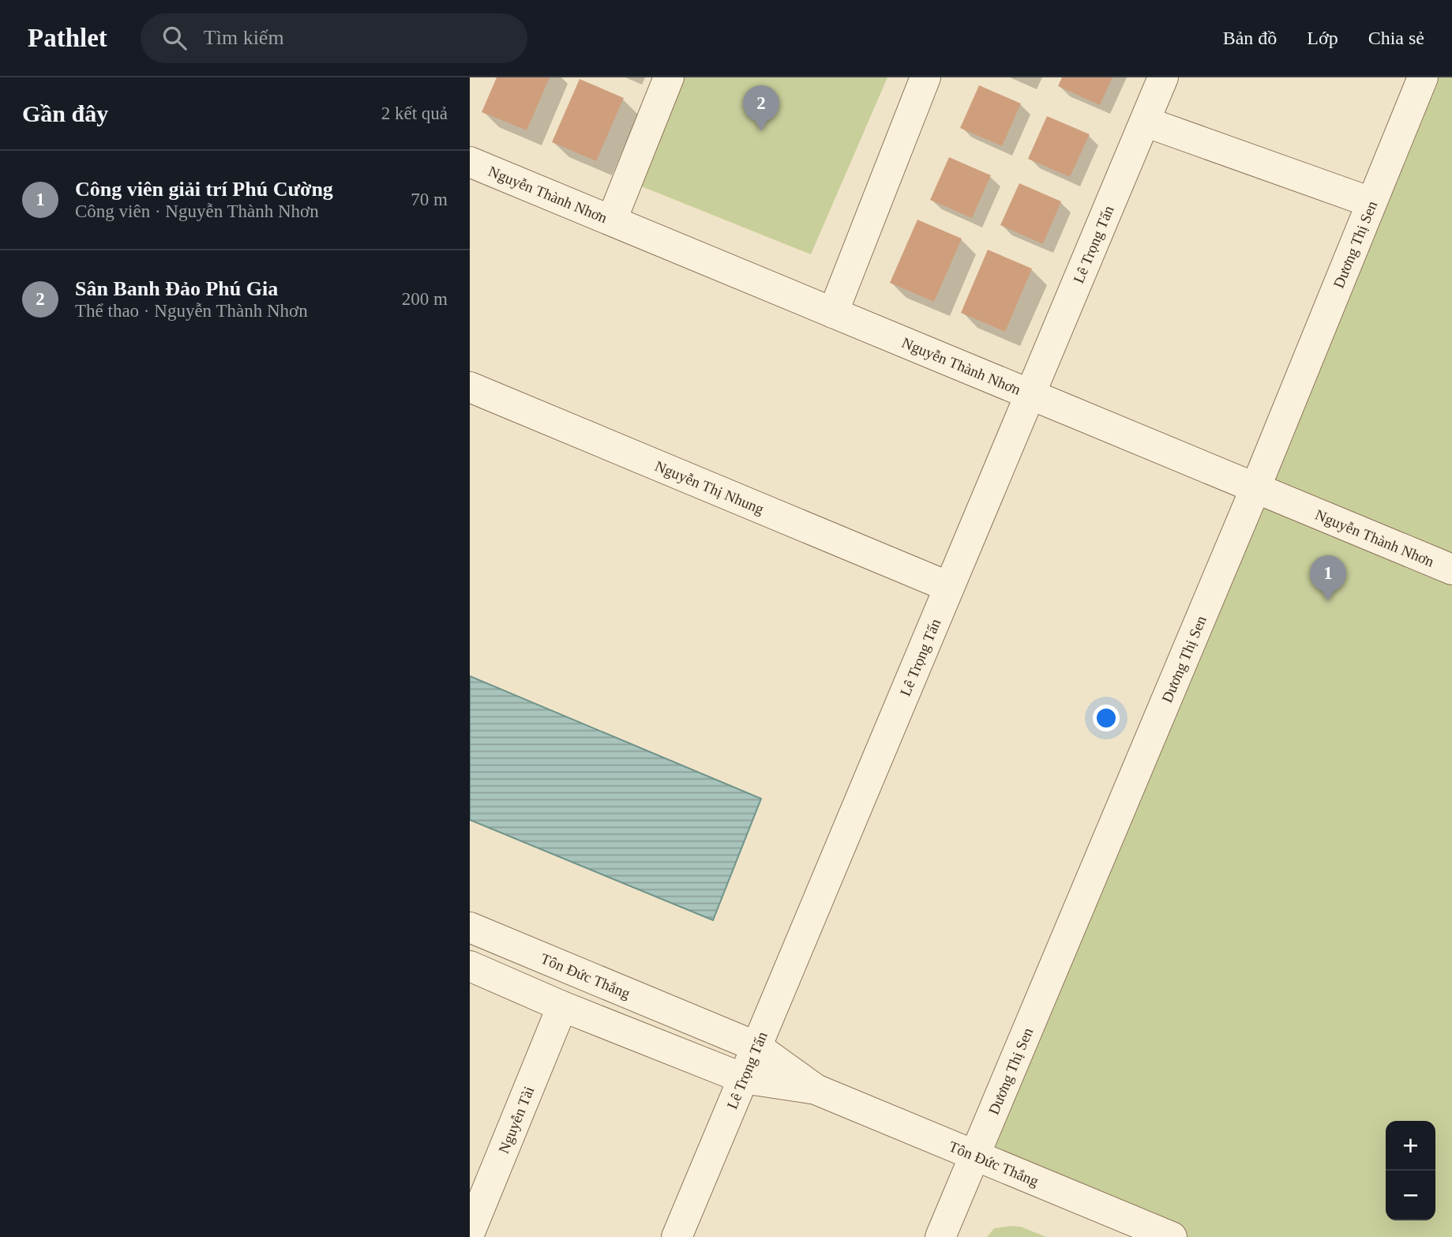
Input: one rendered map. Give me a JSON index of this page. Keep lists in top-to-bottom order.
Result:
{
  "streets": {
    "street": [
      "Nguyễn Thành Nhơn",
      "Lê Trọng Tấn",
      "Dương Thị Sen",
      "Nguyễn Thị Nhung",
      "Tôn Đức Thắng",
      "Nguyễn Tài"
    ]
  },
  "crossings": [
    ["Nguyễn Thành Nhơn", "Lê Trọng Tấn"],
    ["Nguyễn Thành Nhơn", "Dương Thị Sen"],
    ["Lê Trọng Tấn", "Nguyễn Thị Nhung"],
    ["Lê Trọng Tấn", "Tôn Đức Thắng"],
    ["Dương Thị Sen", "Tôn Đức Thắng"],
    ["Tôn Đức Thắng", "Nguyễn Tài"]
  ],
  "page": {
    "header": "Pathlet",
    "search": "Tìm kiếm",
    "nav": ["Bản đồ", "Lớp", "Chia sẻ"],
    "heading": ["Gần đây", "2 kết quả"],
    "pins": ["2", "1"],
    "list": [
      {
        "mark": "1",
        "name": "Công viên giải trí Phú Cường",
        "note": "Công viên · Nguyễn Thành Nhơn",
        "value": "70 m"
      },
      {
        "mark": "2",
        "name": "Sân Banh Đảo Phú Gia",
        "note": "Thể thao · Nguyễn Thành Nhơn",
        "value": "200 m"
      }
    ],
    "map_buttons": ["+", "−"]
  }
}
